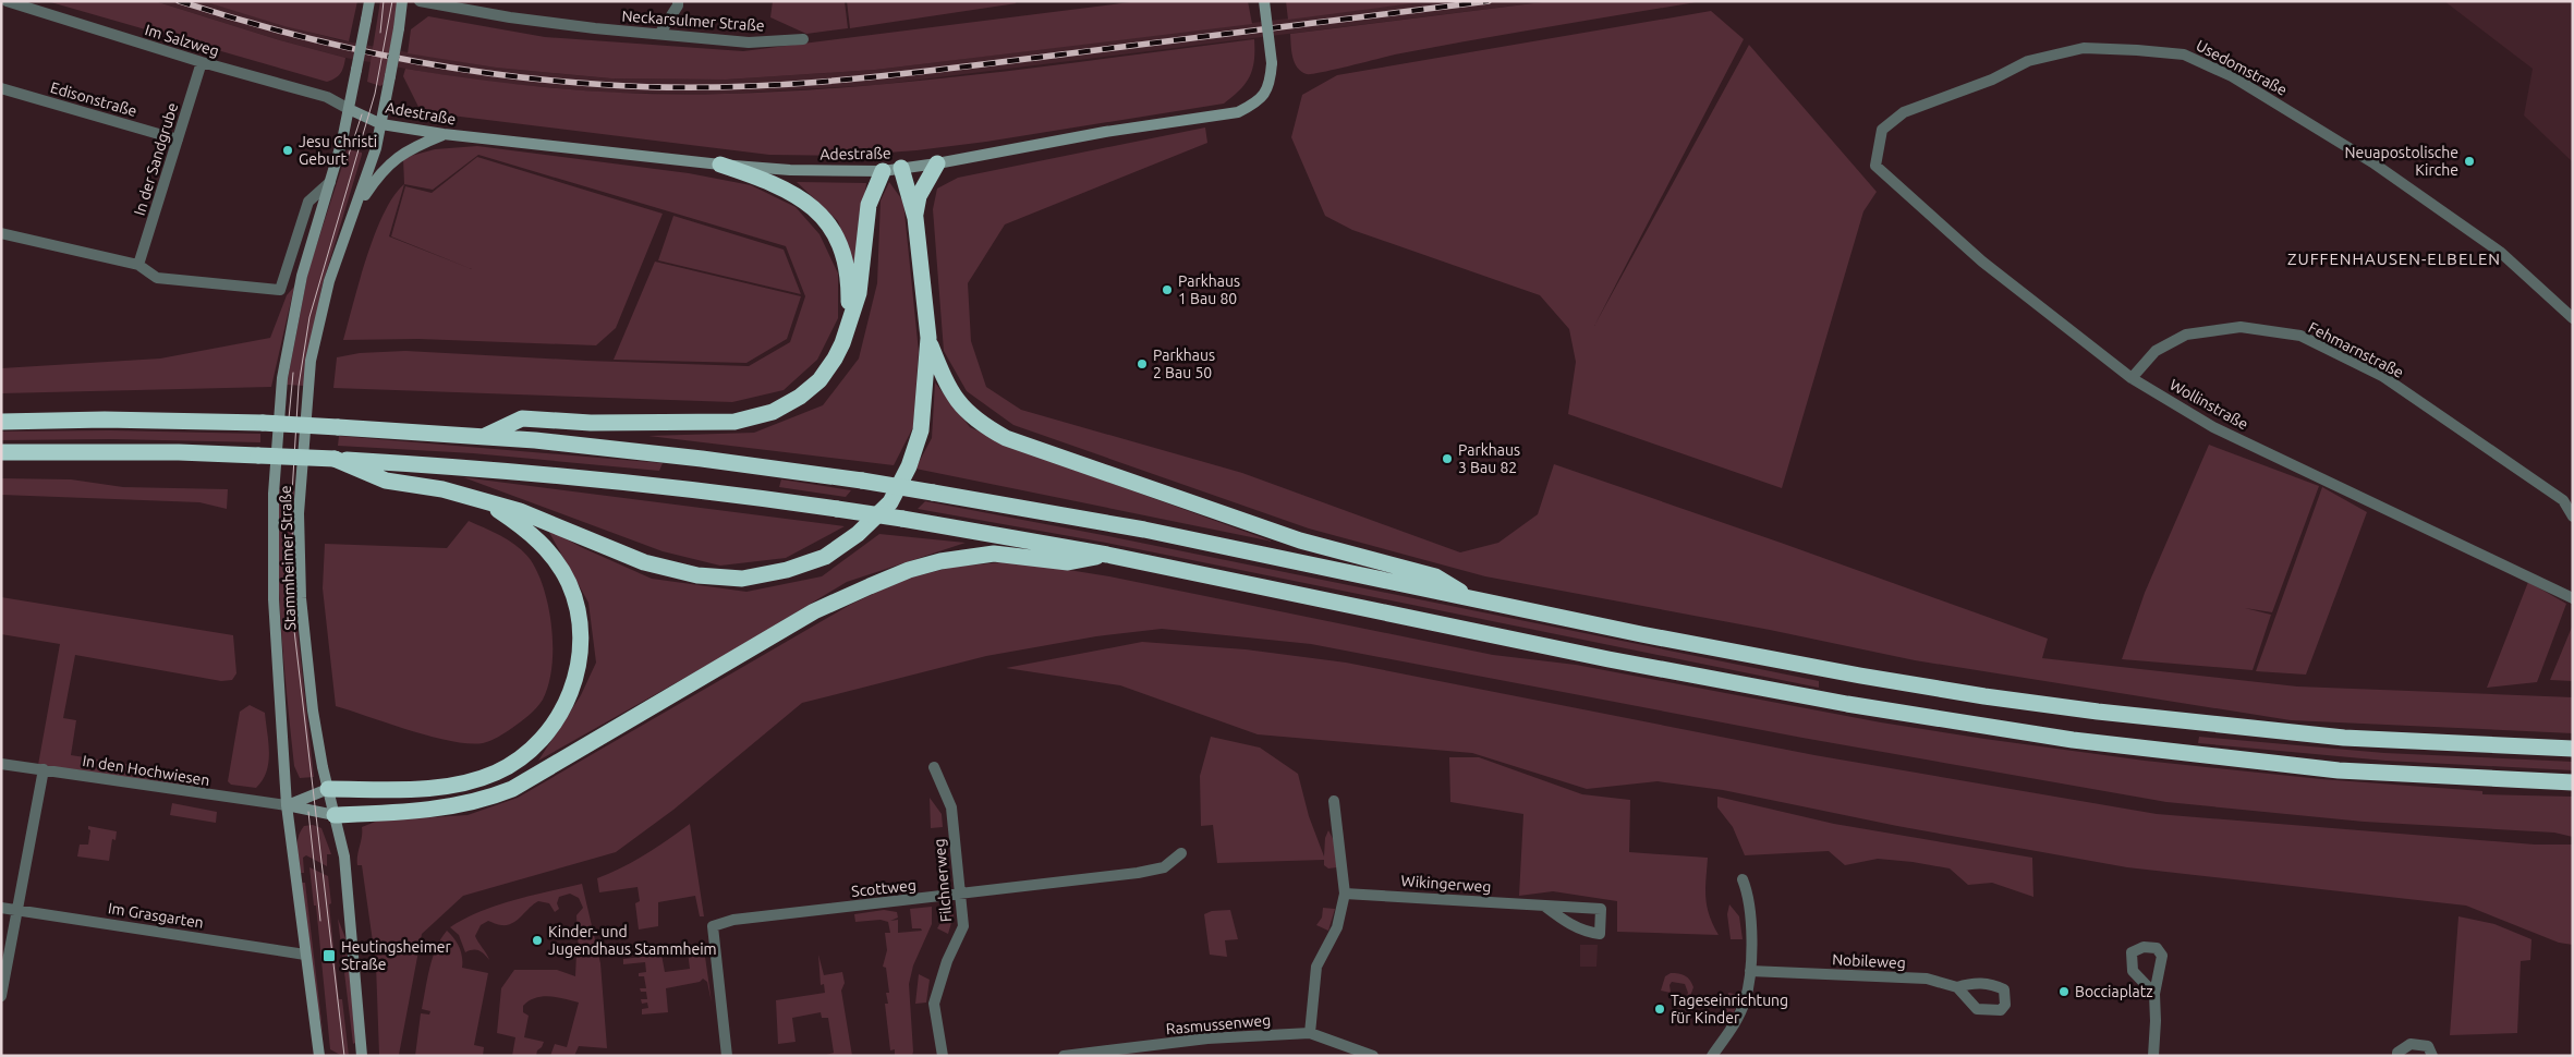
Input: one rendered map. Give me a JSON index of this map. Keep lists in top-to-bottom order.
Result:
{
  "streets": {
    "main road": ["Adestraße", "Stammheimer Straße"],
    "street": [
      "Neckarsulmer Straße",
      "Im Salzweg",
      "Usedomstraße",
      "Edisonstraße",
      "In der Sandgrube",
      "Fehmarnstraße",
      "Wollinstraße",
      "In den Hochwiesen",
      "Filchnerweg",
      "Wikingerweg",
      "Scottweg",
      "Im Grasgarten",
      "Nobileweg",
      "Rasmussenweg"
    ]
  },
  "crossings": [
    ["Im Salzweg", "Adestraße"],
    ["Im Salzweg", "In der Sandgrube"],
    ["Im Salzweg", "Stammheimer Straße"],
    ["Usedomstraße", "Wollinstraße"],
    ["Edisonstraße", "In der Sandgrube"],
    ["Adestraße", "Stammheimer Straße"],
    ["Fehmarnstraße", "Wollinstraße"],
    ["Stammheimer Straße", "In den Hochwiesen"],
    ["Stammheimer Straße", "Im Grasgarten"],
    ["Filchnerweg", "Scottweg"]
  ],
  "districts": ["ZUFFENHAUSEN-ELBELEN"],
  "places": {
    "other": [
      "Jesu Christi Geburt",
      "Neuapostolische Kirche",
      "Parkhaus 1 Bau 80",
      "Parkhaus 2 Bau 50",
      "Parkhaus 3 Bau 82",
      "Kinder- und Jugendhaus Stammheim",
      "Bocciaplatz",
      "Tageseinrichtung für Kinder"
    ],
    "transit": ["Heutingsheimer Straße"]
  }
}
